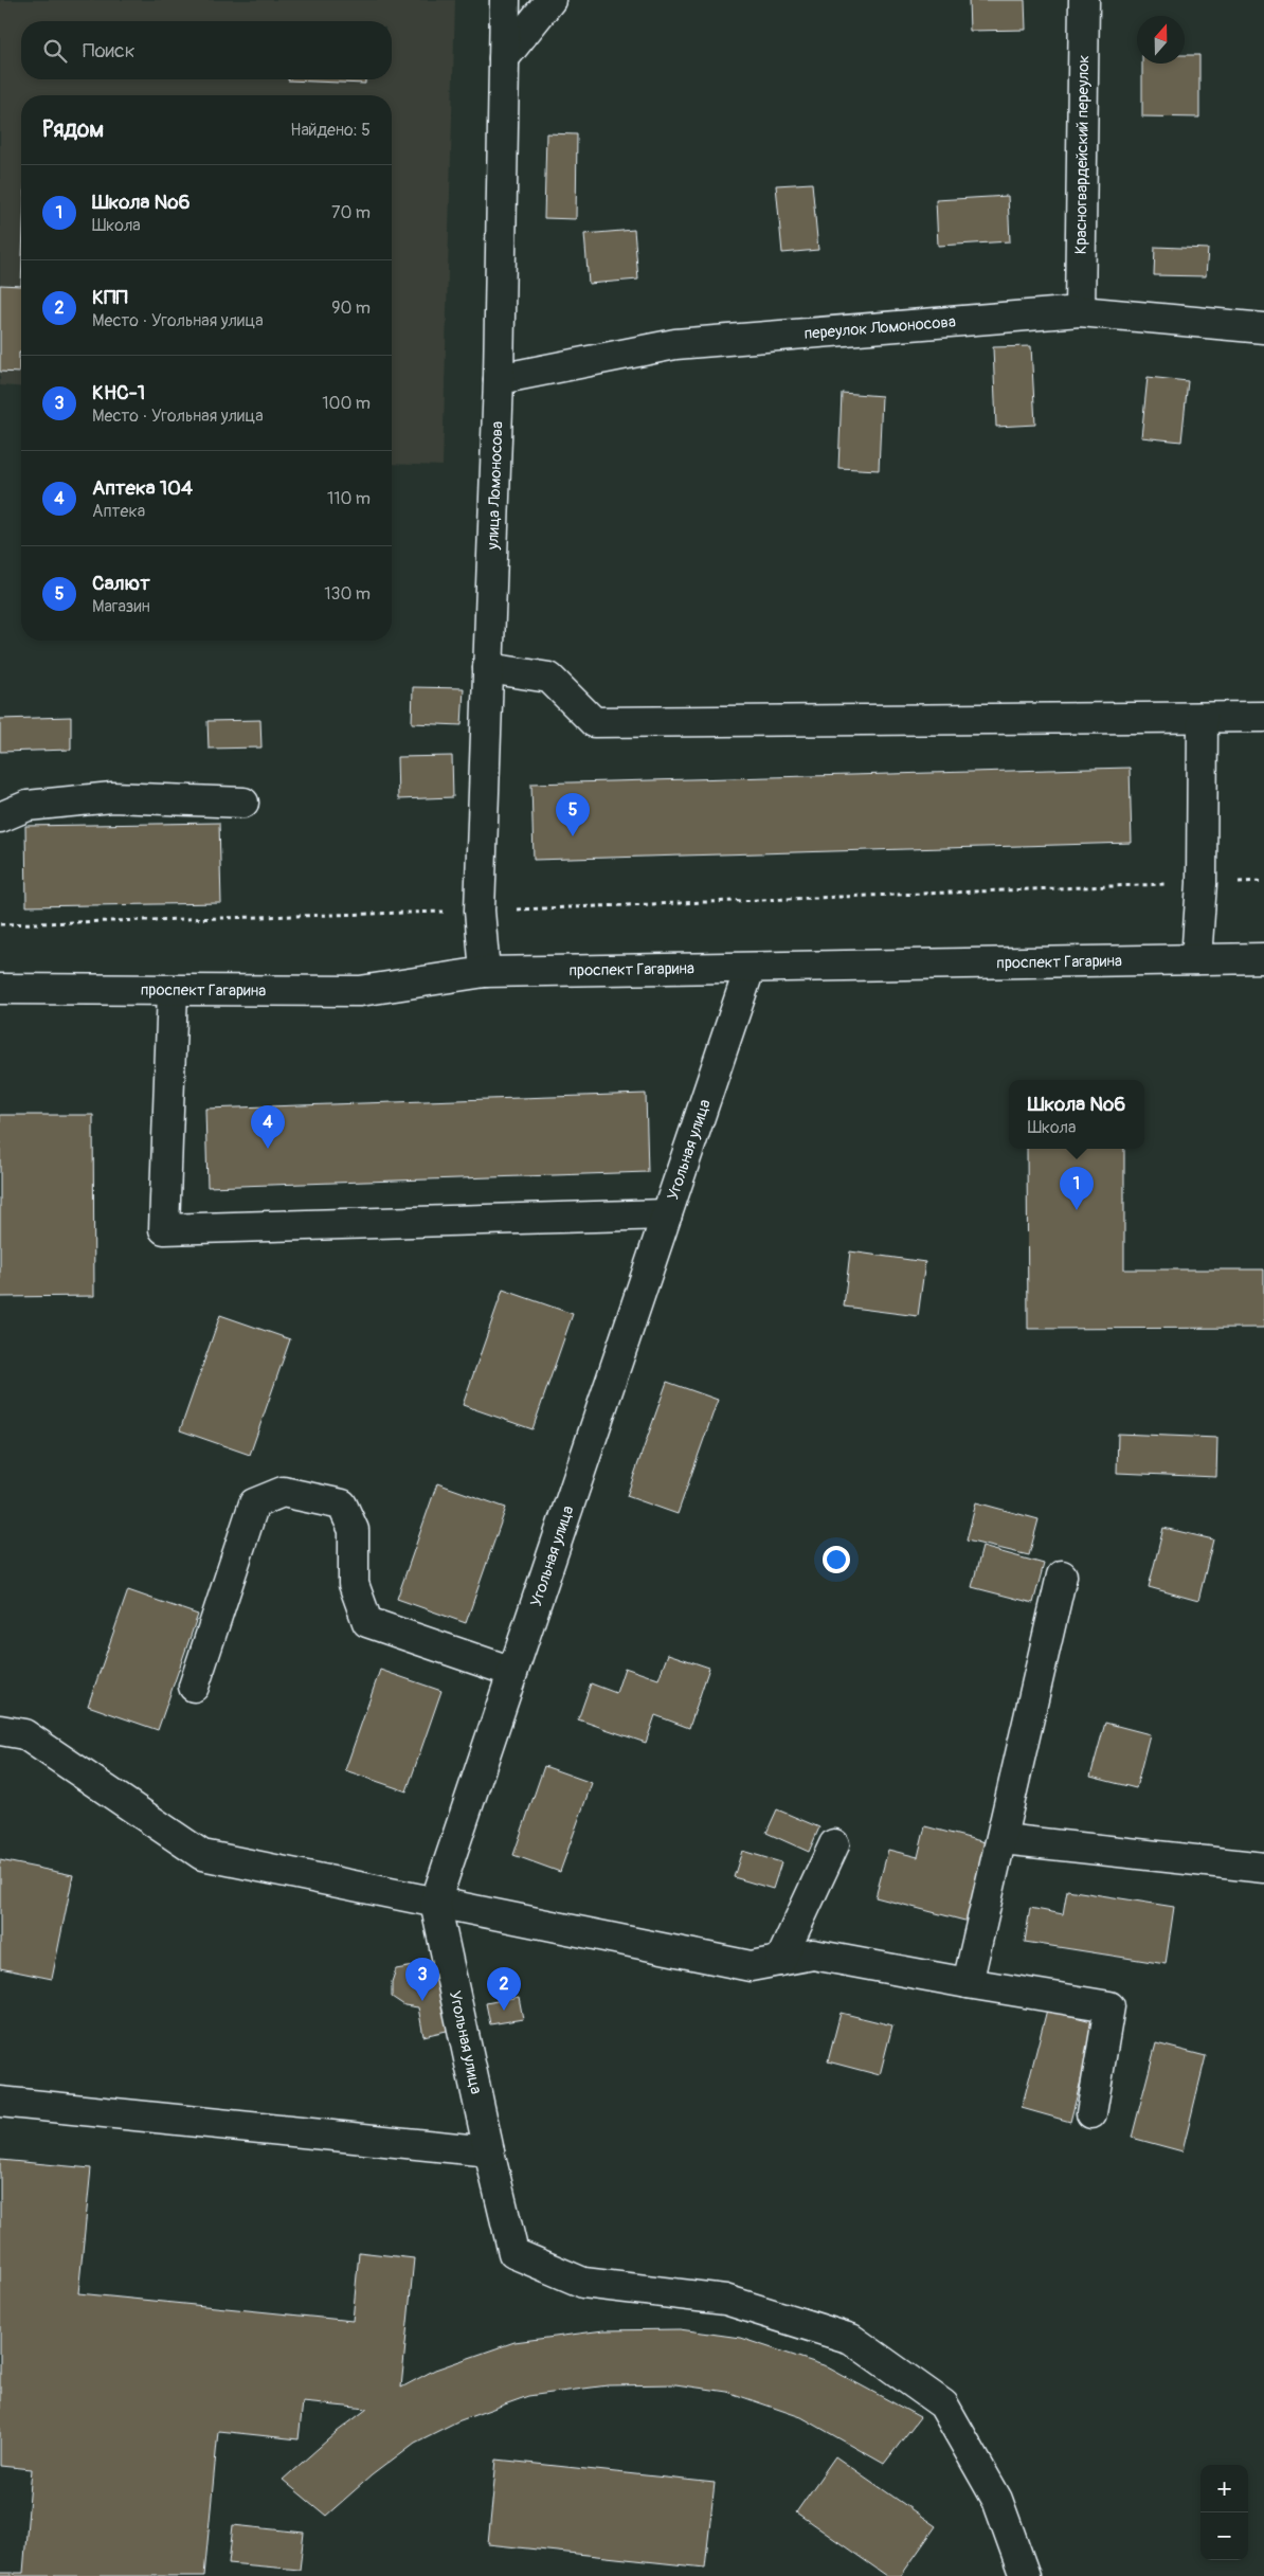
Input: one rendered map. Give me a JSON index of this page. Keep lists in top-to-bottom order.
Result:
{
  "streets": {
    "street": [
      "Красногвардейский переулок",
      "переулок Ломоносова",
      "улица Ломоносова",
      "проспект Гагарина",
      "Угольная улица"
    ]
  },
  "crossings": [
    ["Красногвардейский переулок", "переулок Ломоносова"],
    ["переулок Ломоносова", "улица Ломоносова"],
    ["улица Ломоносова", "проспект Гагарина"],
    ["проспект Гагарина", "Угольная улица"]
  ],
  "north": "top",
  "page": {
    "search": "Поиск",
    "heading": ["Рядом", "Найдено: 5"],
    "list": [
      {
        "mark": "1",
        "name": "Школа №6",
        "note": "Школа",
        "value": "70 m"
      },
      {
        "mark": "2",
        "name": "КПП",
        "note": "Место · Угольная улица",
        "value": "90 m"
      },
      {
        "mark": "3",
        "name": "КНС-1",
        "note": "Место · Угольная улица",
        "value": "100 m"
      },
      {
        "mark": "4",
        "name": "Аптека 104",
        "note": "Аптека",
        "value": "110 m"
      },
      {
        "mark": "5",
        "name": "Салют",
        "note": "Магазин",
        "value": "130 m"
      }
    ],
    "pins": [
      "5",
      "4",
      "1",
      "3",
      "2"
    ],
    "popup": ["Школа №6", "Школа"],
    "map_buttons": ["+", "−"]
  }
}
